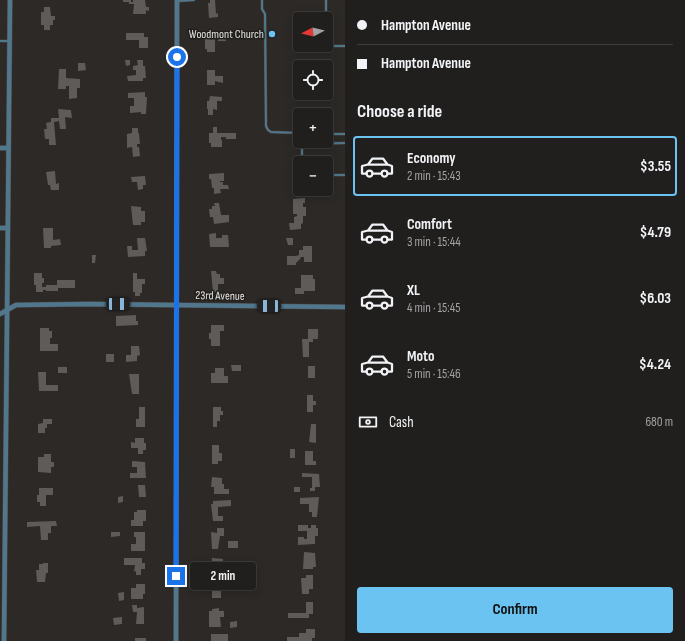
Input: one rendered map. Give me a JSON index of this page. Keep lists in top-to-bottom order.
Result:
{
  "streets": {
    "street": ["23rd Avenue"]
  },
  "places": ["Woodmont Church"],
  "north": "left",
  "page": {
    "banner": ["Hampton Avenue", "Hampton Avenue"],
    "map_buttons": ["+", "−"],
    "heading": "Choose a ride",
    "list": [
      {
        "name": "Economy",
        "note": "2 min · 15:43",
        "value": "$3.55"
      },
      {
        "name": "Comfort",
        "note": "3 min · 15:44",
        "value": "$4.79"
      },
      {
        "name": "XL",
        "note": "4 min · 15:45",
        "value": "$6.03"
      },
      {
        "name": "Moto",
        "note": "5 min · 15:46",
        "value": "$4.24"
      }
    ],
    "pay": ["Cash", "680 m"],
    "bubble": "2 min",
    "buttons": "Confirm"
  }
}
